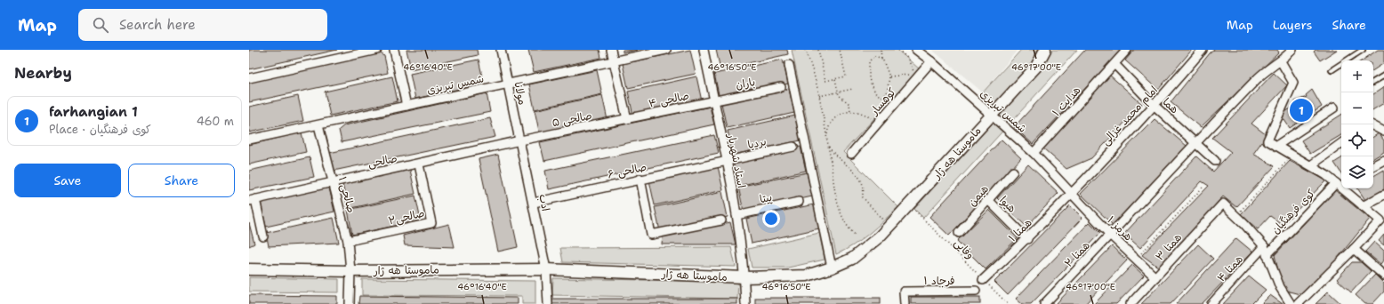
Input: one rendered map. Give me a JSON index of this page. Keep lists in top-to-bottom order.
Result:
{
  "streets": {
    "main road": ["ماموستا هه ژار"],
    "street": [
      "باران",
      "شمس تبریزی",
      "مولانا",
      "صالحی ۴",
      "کوهسار",
      "هدایت ۱",
      "هما",
      "امام محمد غزالی",
      "صالحی ۵",
      "بردیا",
      "صالحی",
      "استاد شهریار",
      "صالحی ۶",
      "صالحی ۱",
      "هیمن",
      "پیتا",
      "ادب",
      "هیوا",
      "کوی فرهنگیان",
      "صالحی۲",
      "هرمز ۱",
      "همتا ۱",
      "همتا ۳",
      "همتا ۲",
      "همتا ۴",
      "فرجاد ۱"
    ],
    "path": ["وفایی"]
  },
  "crossings": [
    ["باران", "صالحی ۴"],
    ["باران", "استاد شهریار"],
    ["شمس تبریزی", "مولانا"],
    ["شمس تبریزی", "کوهسار"],
    ["شمس تبریزی", "هدایت ۱"],
    ["شمس تبریزی", "امام محمد غزالی"],
    ["شمس تبریزی", "ماموستا هه ژار"],
    ["شمس تبریزی", "صالحی ۱"],
    ["شمس تبریزی", "هرمز ۱"],
    ["شمس تبریزی", "همتا ۱"],
    ["مولانا", "صالحی ۵"],
    ["مولانا", "صالحی"],
    ["مولانا", "ادب"],
    ["صالحی ۴", "صالحی ۵"],
    ["صالحی ۴", "استاد شهریار"],
    ["هدایت ۱", "هما"],
    ["هما", "امام محمد غزالی"],
    ["هما", "همتا ۲"],
    ["امام محمد غزالی", "هرمز ۱"],
    ["امام محمد غزالی", "همتا ۱"],
    ["صالحی ۵", "صالحی"],
    ["صالحی ۵", "ادب"],
    ["بردیا", "استاد شهریار"],
    ["بردیا", "صالحی ۶"],
    ["ماموستا هه ژار", "استاد شهریار"],
    ["ماموستا هه ژار", "صالحی ۱"],
    ["ماموستا هه ژار", "ادب"],
    ["ماموستا هه ژار", "وفایی"],
    ["صالحی", "صالحی ۱"],
    ["صالحی", "ادب"],
    ["صالحی", "صالحی۲"],
    ["استاد شهریار", "صالحی ۶"],
    ["استاد شهریار", "پیتا"],
    ["صالحی ۶", "ادب"],
    ["صالحی ۱", "صالحی۲"],
    ["هیمن", "هیوا"],
    ["هیوا", "همتا ۱"],
    ["هرمز ۱", "همتا ۱"],
    ["هرمز ۱", "همتا ۳"],
    ["هرمز ۱", "همتا ۲"],
    ["همتا ۱", "وفایی"]
  ],
  "page": {
    "header": "Map",
    "search": "Search here",
    "nav": ["Map", "Layers", "Share"],
    "heading": "Nearby",
    "map_buttons": ["+", "−"],
    "list": [
      {
        "mark": "1",
        "name": "farhangian 1",
        "note": "Place · کوی فرهنگیان",
        "value": "460 m"
      }
    ],
    "pins": "1",
    "buttons": ["Save", "Share"]
  },
  "coordinates": ["46°16'40\"E", "46°16'50\"E", "46°17'00\"E"]
}
